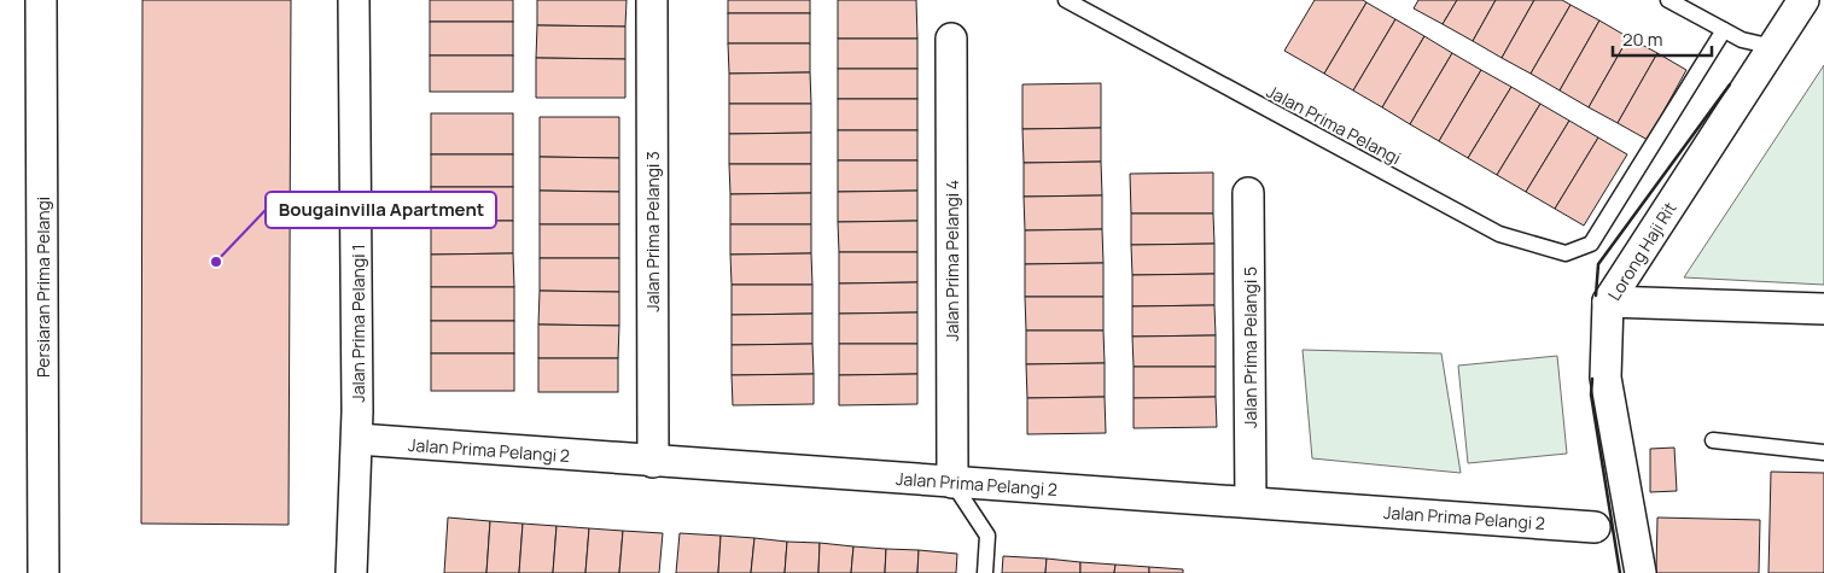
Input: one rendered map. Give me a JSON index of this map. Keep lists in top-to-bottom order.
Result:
{
  "streets": {
    "street": [
      "Jalan Prima Pelangi 3",
      "Lorong Haji Rit",
      "Jalan Prima Pelangi 4",
      "Persiaran Prima Pelangi",
      "Jalan Prima Pelangi 1",
      "Jalan Prima Pelangi 5",
      "Jalan Prima Pelangi 2"
    ],
    "lane": ["Jalan Prima Pelangi"]
  },
  "crossings": [
    ["Jalan Prima Pelangi 3", "Jalan Prima Pelangi 2"],
    ["Jalan Prima Pelangi 4", "Jalan Prima Pelangi 2"],
    ["Jalan Prima Pelangi 1", "Jalan Prima Pelangi 2"],
    ["Jalan Prima Pelangi 5", "Jalan Prima Pelangi 2"]
  ],
  "places": ["Bougainvilla Apartment"],
  "scale_bar": "20 m"
}
